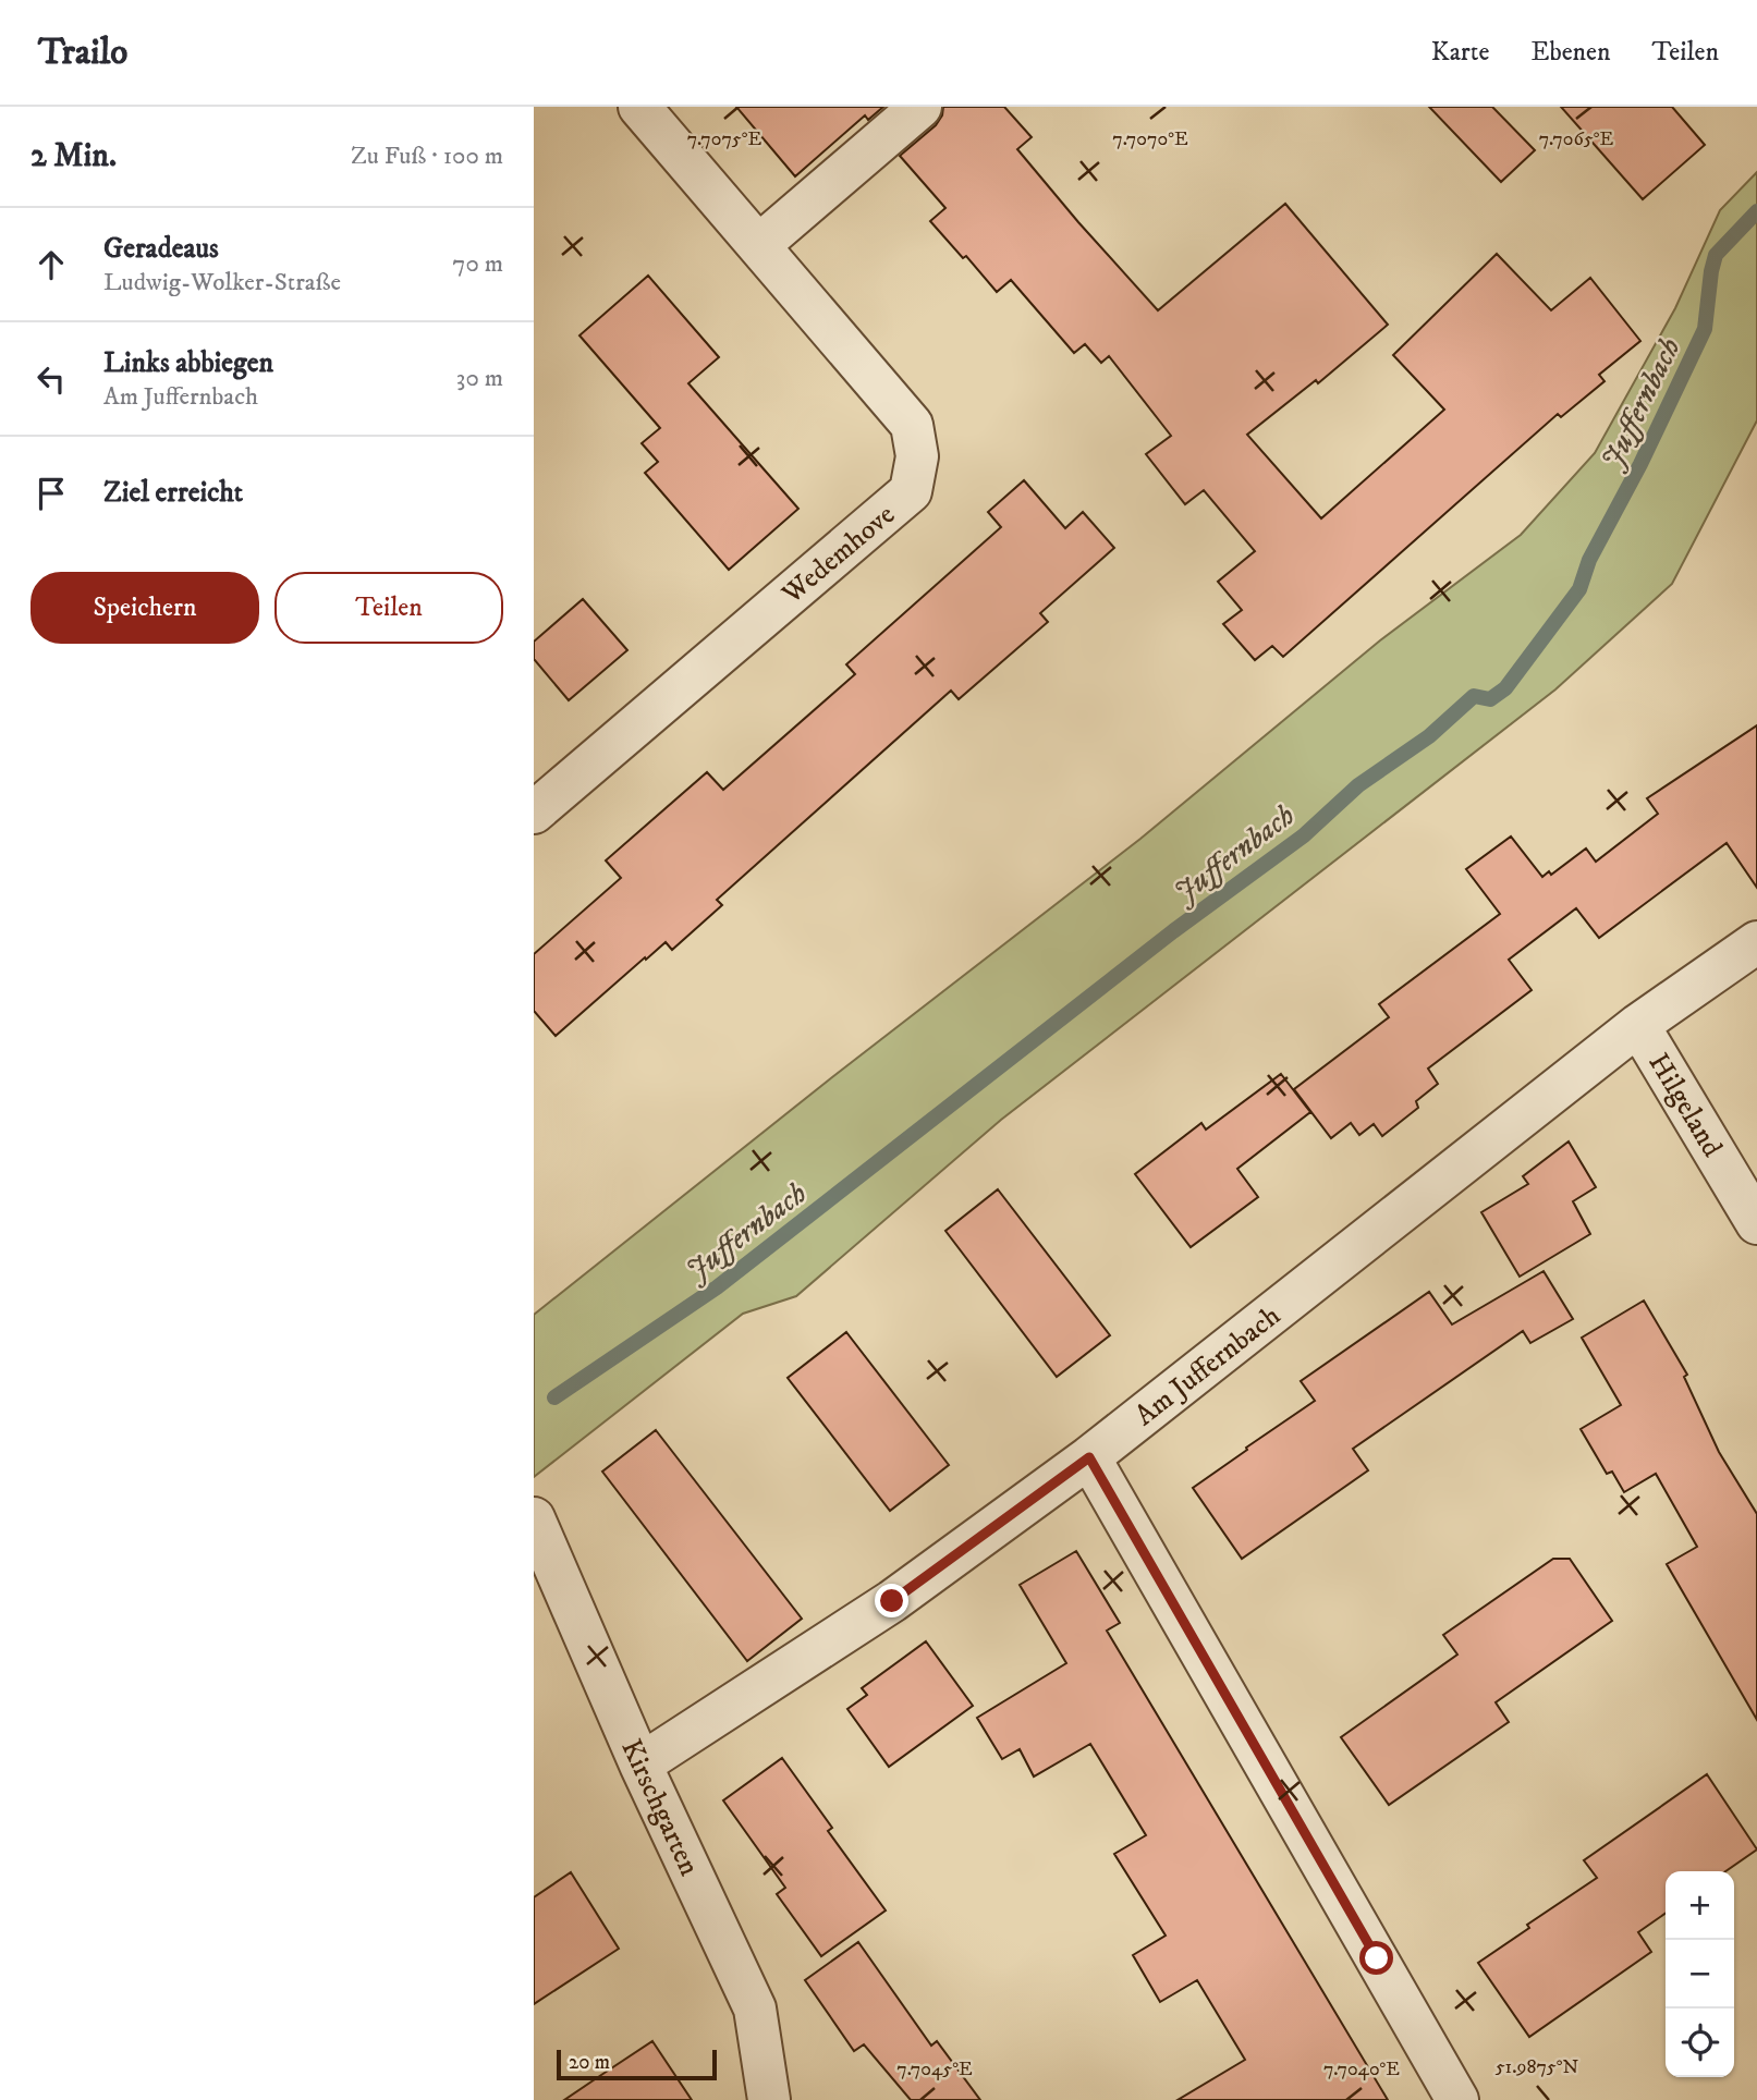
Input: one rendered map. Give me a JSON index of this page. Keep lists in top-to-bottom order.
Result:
{
  "streets": {
    "street": [
      "Wedemhove",
      "Hilgeland",
      "Am Juffernbach",
      "Kirschgarten"
    ]
  },
  "crossings": [
    ["Hilgeland", "Am Juffernbach"],
    ["Am Juffernbach", "Kirschgarten"]
  ],
  "water": ["Juffernbach"],
  "scale_bar": "20 m",
  "page": {
    "header": "Trailo",
    "nav": ["Karte", "Ebenen", "Teilen"],
    "heading": ["2 Min.", "Zu Fuß · 100 m"],
    "list": [
      ["Geradeaus", "Ludwig-Wolker-Straße", "70 m"],
      ["Links abbiegen", "Am Juffernbach", "30 m"],
      "Ziel erreicht"
    ],
    "buttons": ["Speichern", "Teilen"],
    "map_buttons": ["+", "−"],
    "scale": "20 m"
  },
  "coordinates": [
    "7.7075°E",
    "7.7070°E",
    "7.7065°E",
    "51.9875°N",
    "7.7045°E",
    "7.7040°E"
  ]
}
